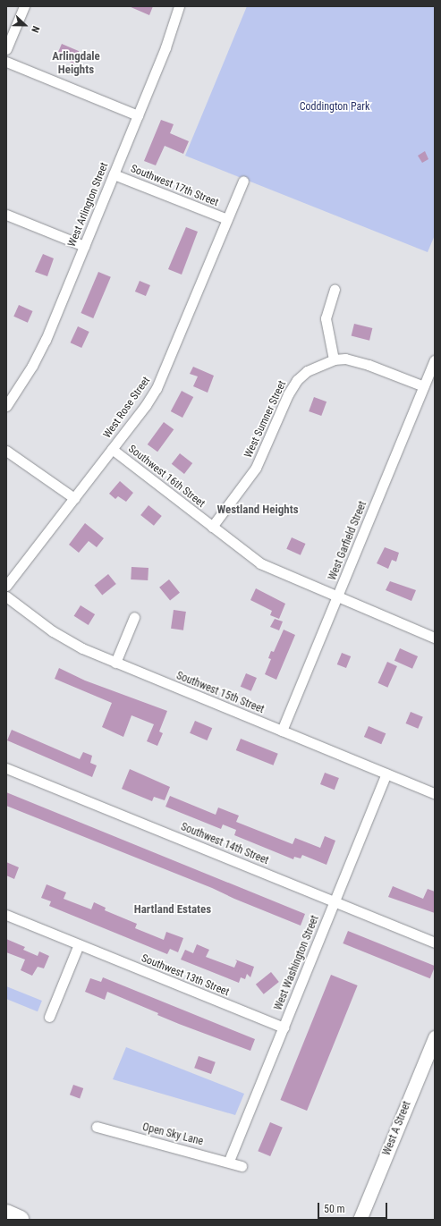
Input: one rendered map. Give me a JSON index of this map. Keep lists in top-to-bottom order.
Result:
{
  "streets": {
    "main road": ["West A Street"],
    "street": [
      "Southwest 17th Street",
      "West Arlington Street",
      "West Rose Street",
      "West Sumner Street",
      "Southwest 16th Street",
      "West Garfield Street",
      "Southwest 15th Street",
      "Southwest 14th Street",
      "West Washington Street",
      "Southwest 13th Street",
      "Open Sky Lane"
    ]
  },
  "crossings": [
    ["Southwest 17th Street", "West Arlington Street"],
    ["Southwest 17th Street", "West Rose Street"],
    ["West Rose Street", "Southwest 16th Street"],
    ["West Sumner Street", "Southwest 16th Street"],
    ["West Sumner Street", "West Garfield Street"],
    ["Southwest 16th Street", "West Garfield Street"],
    ["West Garfield Street", "Southwest 15th Street"],
    ["Southwest 15th Street", "West Washington Street"],
    ["Southwest 14th Street", "West Washington Street"],
    ["West Washington Street", "Southwest 13th Street"],
    ["West Washington Street", "Open Sky Lane"]
  ],
  "districts": ["Arlingdale Heights", "Westland Heights", "Hartland Estates"],
  "parks": ["Coddington Park"],
  "scale_bar": "50 m",
  "north": "right"
}
